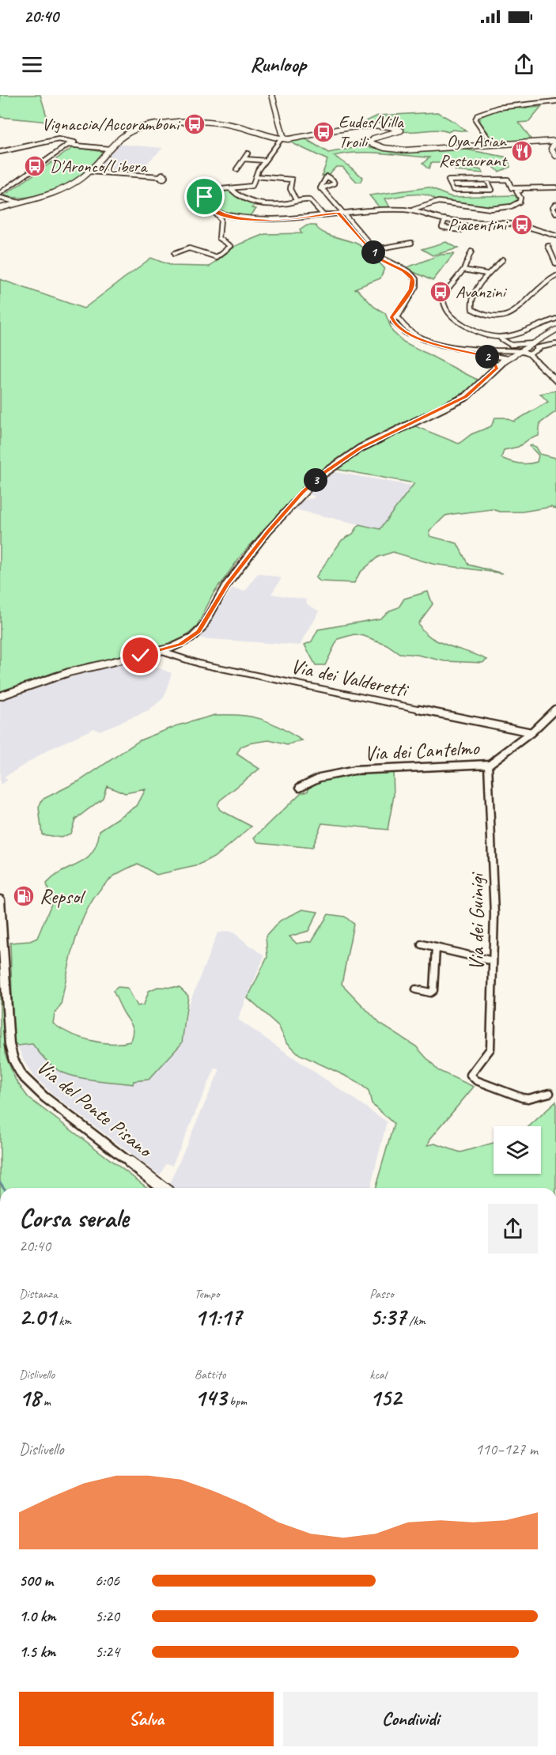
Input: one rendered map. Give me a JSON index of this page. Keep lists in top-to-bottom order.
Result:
{
  "streets": {
    "street": [
      "Via dei Valderetti",
      "Via dei Cantelmo",
      "Via dei Guinigi",
      "Via del Ponte Pisano"
    ]
  },
  "crossings": [
    ["Via dei Valderetti", "Via dei Cantelmo"],
    ["Via dei Cantelmo", "Via dei Guinigi"]
  ],
  "places": {
    "bus stop": [
      "Vignaccia/Accoramboni",
      "Eudes/Villa Troili",
      "D'Aronco/Libera",
      "Piacentini",
      "Avanzini"
    ],
    "restaurant": ["Oya Asian Restaurant"],
    "fuel station": ["Repsol"]
  },
  "page": {
    "status": "20:40",
    "header": "Runloop",
    "pins": ["1", "2", "3"],
    "heading": ["Corsa serale", "20:40"],
    "stats": [
      ["Distanza", "2.01 km"],
      ["Tempo", "11:17"],
      ["Passo", "5:37 /km"],
      ["Dislivello", "18 m"],
      ["Battito", "143 bpm"],
      ["kcal", "152"]
    ],
    "chart": ["Dislivello", "110–127 m"],
    "list": [
      {
        "name": "500 m",
        "note": "6:06"
      },
      {
        "name": "1.0 km",
        "note": "5:20"
      },
      {
        "name": "1.5 km",
        "note": "5:24"
      }
    ],
    "buttons": ["Salva", "Condividi"]
  }
}
